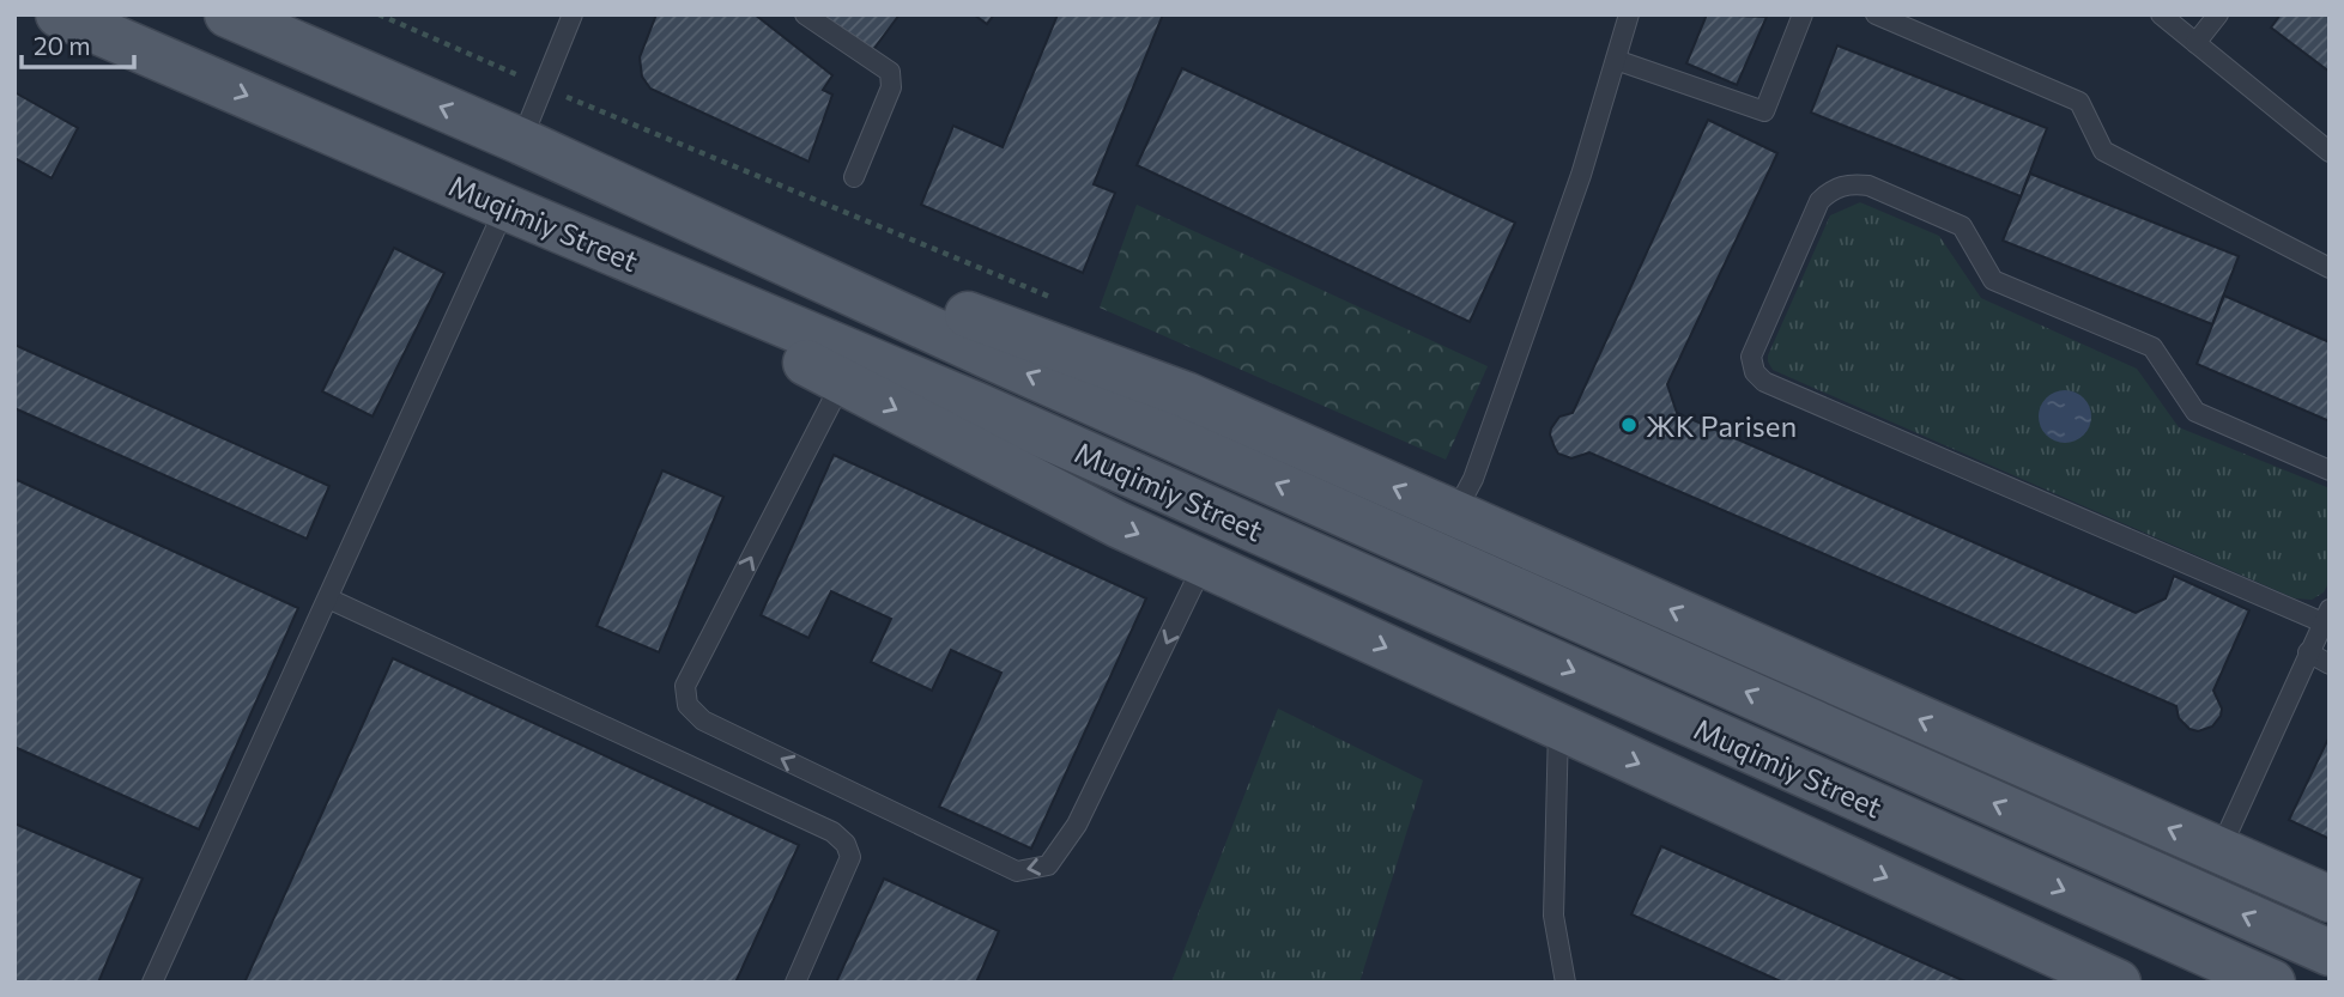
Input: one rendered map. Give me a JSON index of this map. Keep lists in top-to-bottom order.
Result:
{
  "streets": {
    "main road": ["Muqimiy Street"]
  },
  "places": ["ЖК Parisen"],
  "scale_bar": "20 m"
}
